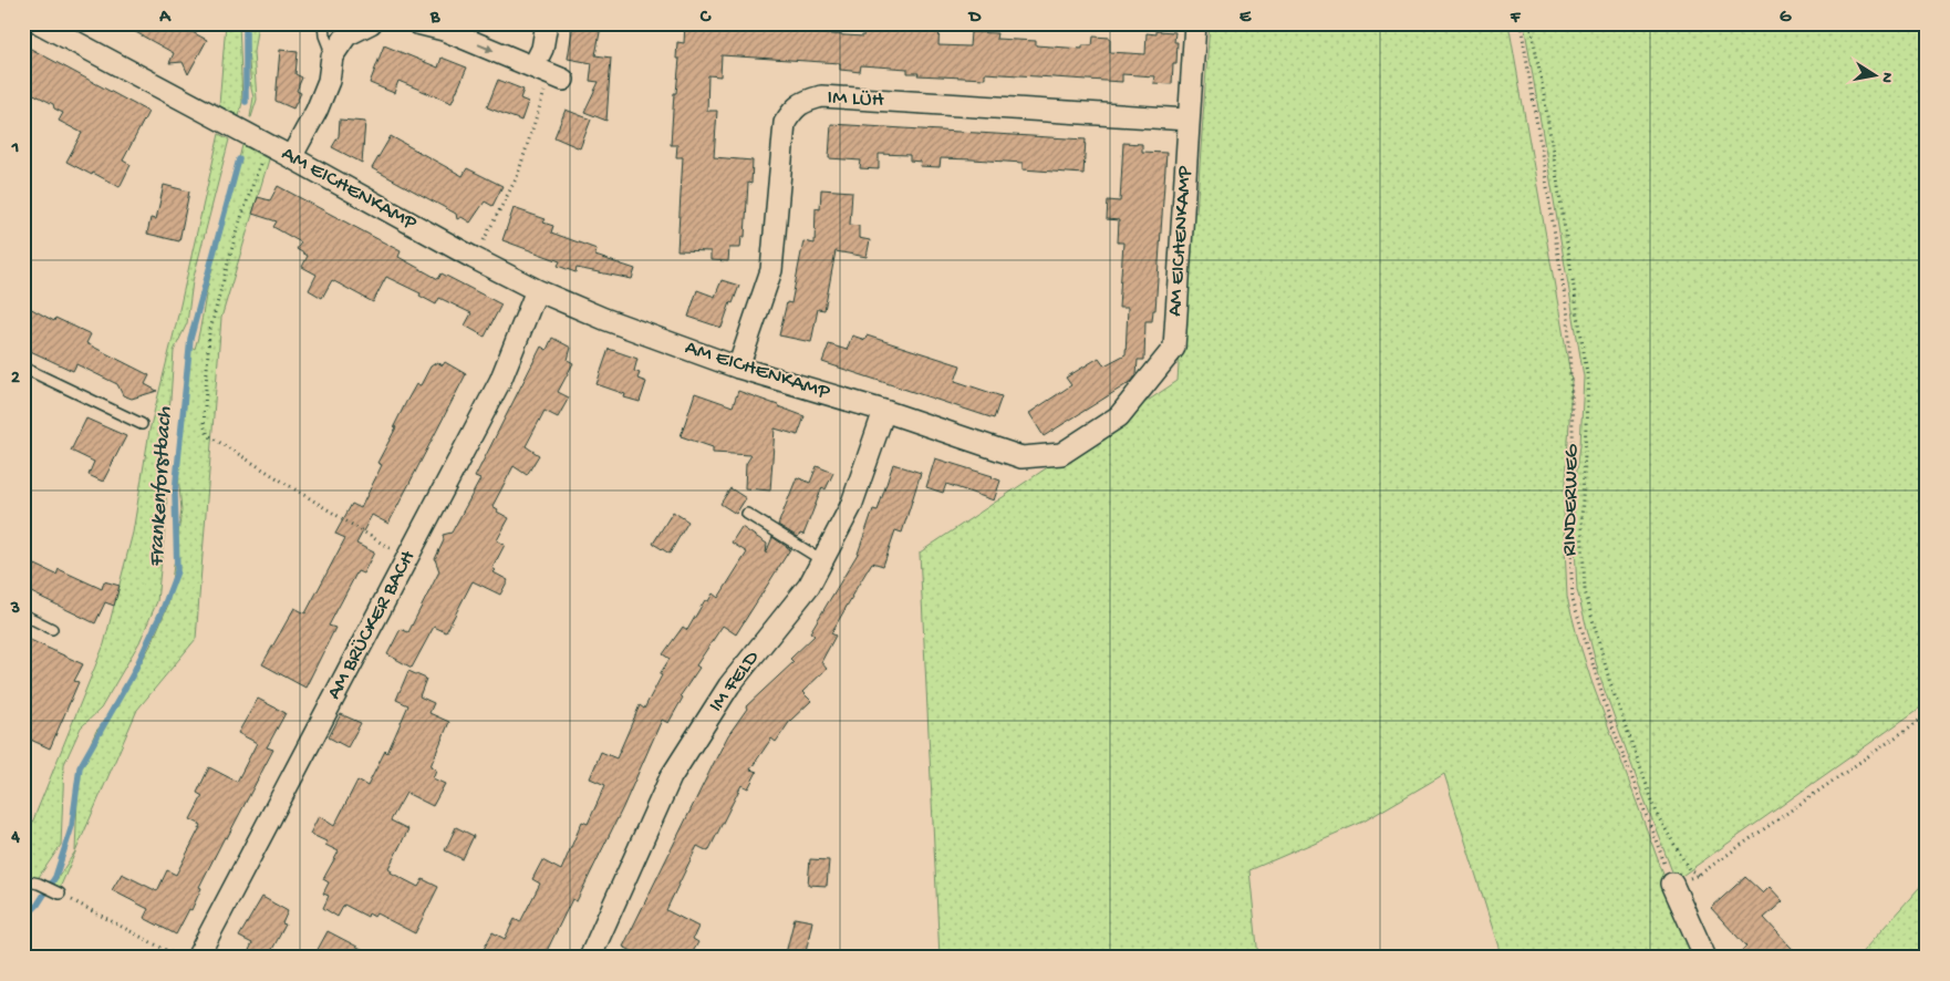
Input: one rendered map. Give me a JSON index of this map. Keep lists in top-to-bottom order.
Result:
{
  "streets": {
    "street": [
      "IM LÜH",
      "AM EICHENKAMP",
      "AM BRÜCKER BACH",
      "IM FELD"
    ],
    "path": ["RINDERWEG"]
  },
  "crossings": [
    ["IM LÜH", "AM EICHENKAMP"],
    ["AM EICHENKAMP", "AM BRÜCKER BACH"],
    ["AM EICHENKAMP", "IM FELD"]
  ],
  "water": ["Frankenforstbach"],
  "north": "right",
  "grid": {
    "columns": [
      "A",
      "B",
      "C",
      "D",
      "E",
      "F",
      "G"
    ],
    "rows": [
      "1",
      "2",
      "3",
      "4"
    ]
  }
}
